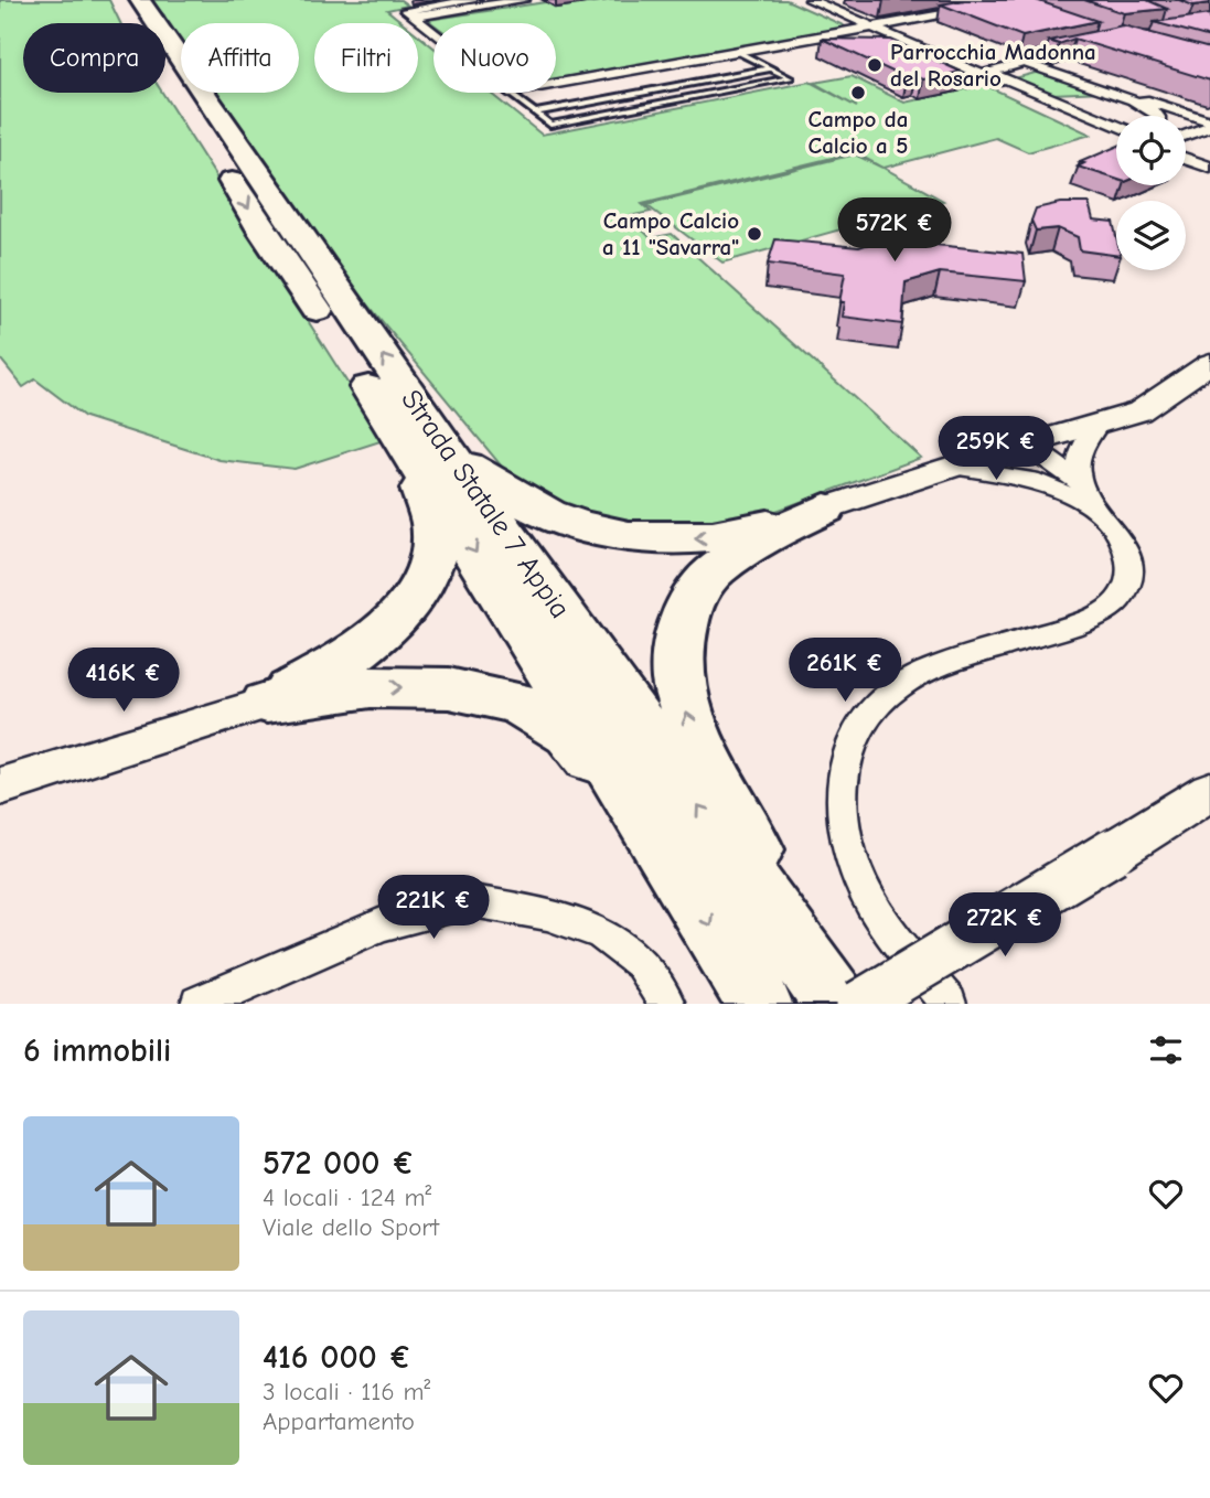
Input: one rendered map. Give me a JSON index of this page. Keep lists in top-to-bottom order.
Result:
{
  "streets": {
    "highway": ["Strada Statale 7 Appia"]
  },
  "places": ["Parrocchia Madonna del Rosario", "Campo da Calcio a 5", "Campo Calcio a 11 \"Savarra\""],
  "page": {
    "chip": [
      "Compra",
      "Affitta",
      "Filtri",
      "Nuovo"
    ],
    "price": [
      "572K €",
      "259K €",
      "261K €",
      "416K €",
      "221K €",
      "272K €"
    ],
    "heading": "6 immobili",
    "list": [
      {
        "name": "572 000 €",
        "note": "4 locali · 124 m² · Viale dello Sport"
      },
      {
        "name": "416 000 €",
        "note": "3 locali · 116 m² · Appartamento"
      }
    ]
  }
}
